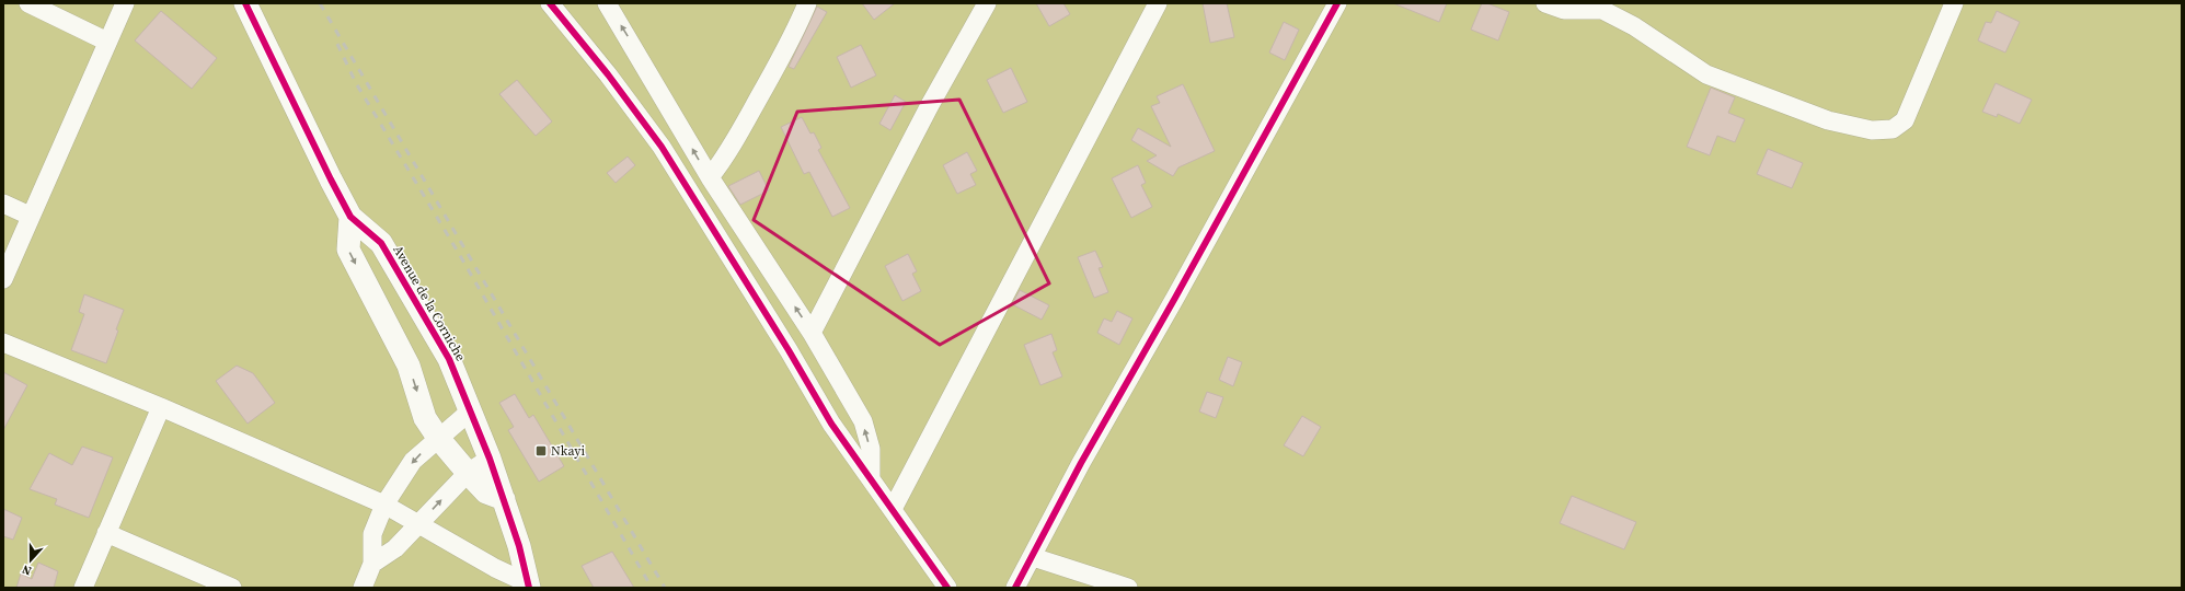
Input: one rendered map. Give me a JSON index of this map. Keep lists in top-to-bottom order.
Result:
{
  "streets": {
    "street": ["Avenue de la Corniche"]
  },
  "places": {
    "transit": ["Nkayi"]
  },
  "north": "bottom"
}
